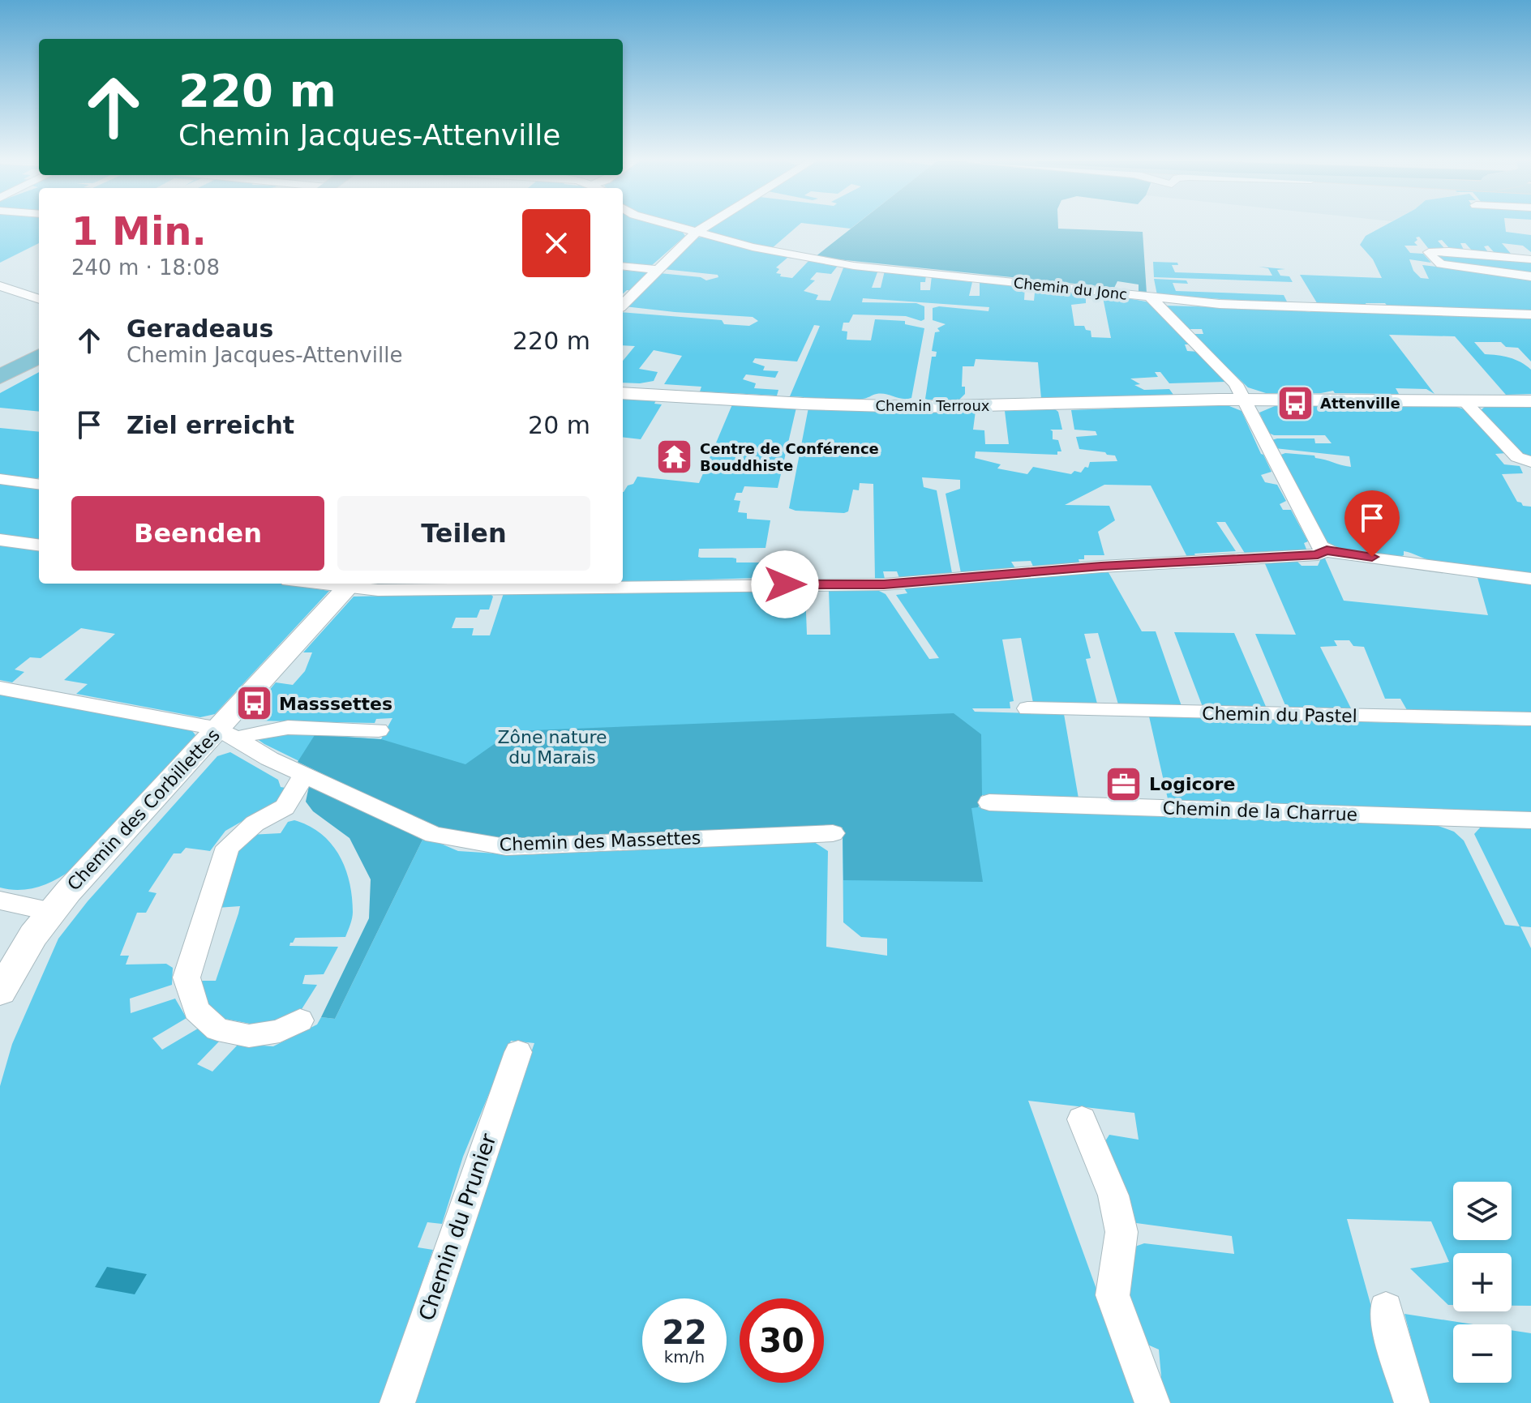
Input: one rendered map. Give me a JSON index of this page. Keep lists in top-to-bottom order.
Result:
{
  "streets": {
    "street": [
      "Chemin du Jonc",
      "Chemin Terroux",
      "Chemin du Pastel",
      "Chemin des Corbillettes",
      "Chemin de la Charrue",
      "Chemin des Massettes",
      "Chemin du Prunier"
    ]
  },
  "crossings": [
    ["Chemin des Corbillettes", "Chemin des Massettes"]
  ],
  "parks": ["Zône nature du Marais"],
  "places": {
    "bus stop": ["Attenville", "Masssettes"],
    "temple": ["Centre de Conférence Bouddhiste"],
    "office": ["Logicore"]
  },
  "page": {
    "turn": ["220 m", "Chemin Jacques-Attenville"],
    "heading": ["1 Min.", "240 m · 18:08"],
    "list": [
      {
        "name": "Geradeaus",
        "note": "Chemin Jacques-Attenville",
        "value": "220 m"
      },
      {
        "name": "Ziel erreicht",
        "value": "20 m"
      }
    ],
    "buttons": ["Beenden", "Teilen"],
    "map_buttons": ["+", "−"],
    "speed": "22 km/h",
    "limit": "30"
  }
}
